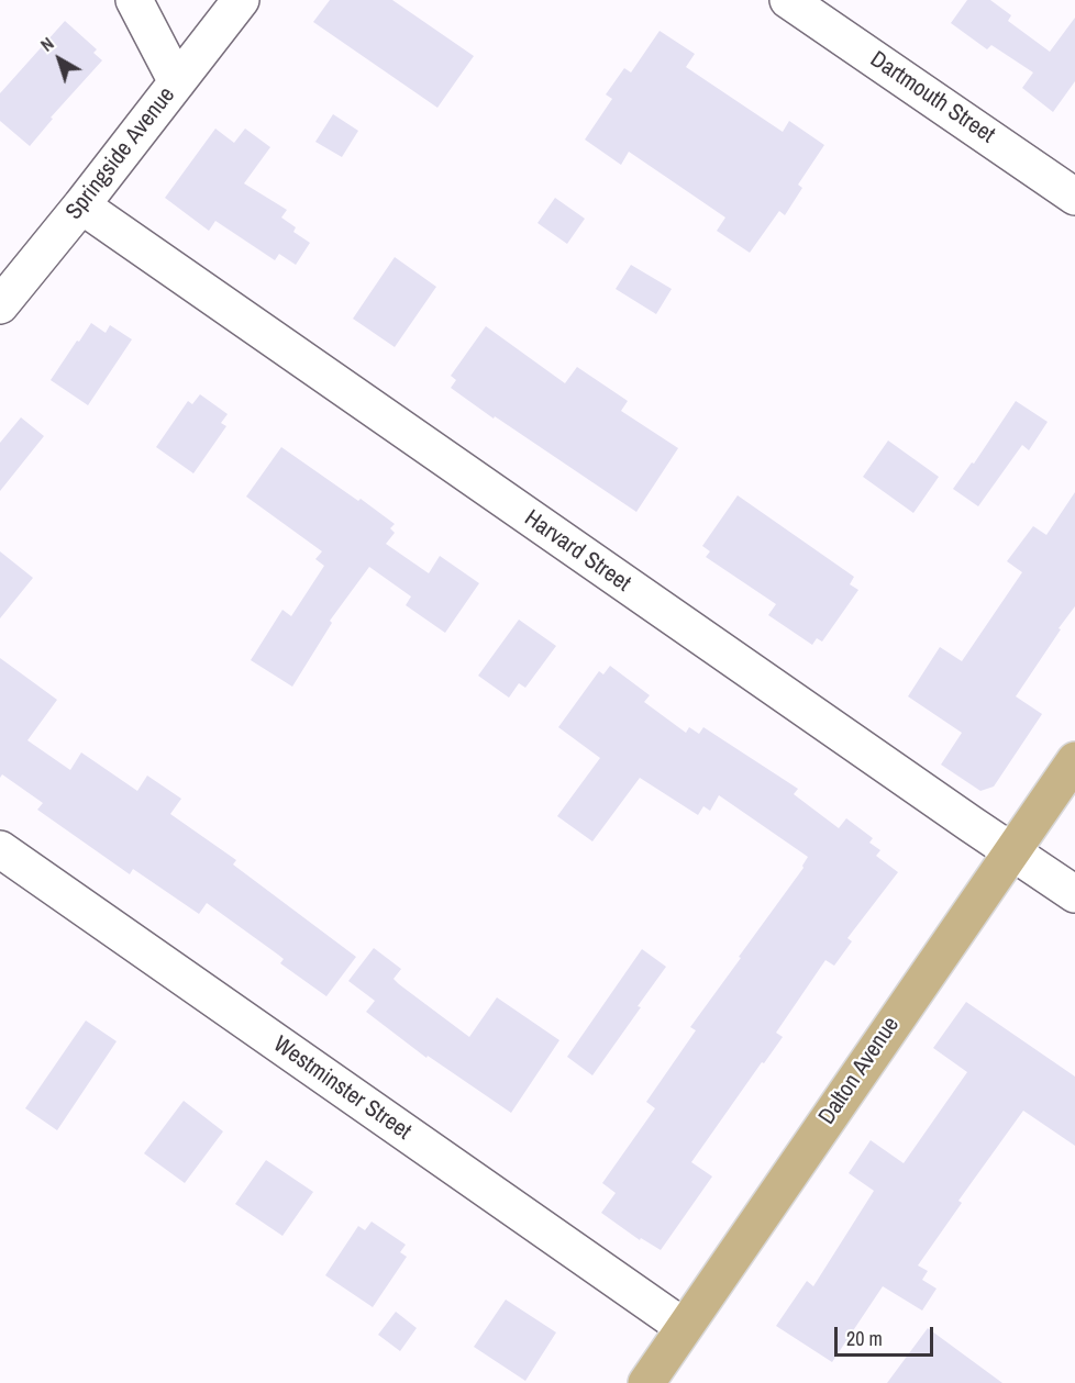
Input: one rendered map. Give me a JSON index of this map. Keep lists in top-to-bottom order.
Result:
{
  "streets": {
    "main road": ["Dalton Avenue"],
    "street": [
      "Dartmouth Street",
      "Springside Avenue",
      "Harvard Street",
      "Westminster Street"
    ]
  },
  "crossings": [
    ["Springside Avenue", "Harvard Street"],
    ["Harvard Street", "Dalton Avenue"],
    ["Dalton Avenue", "Westminster Street"]
  ],
  "scale_bar": "20 m",
  "north": "top left"
}
